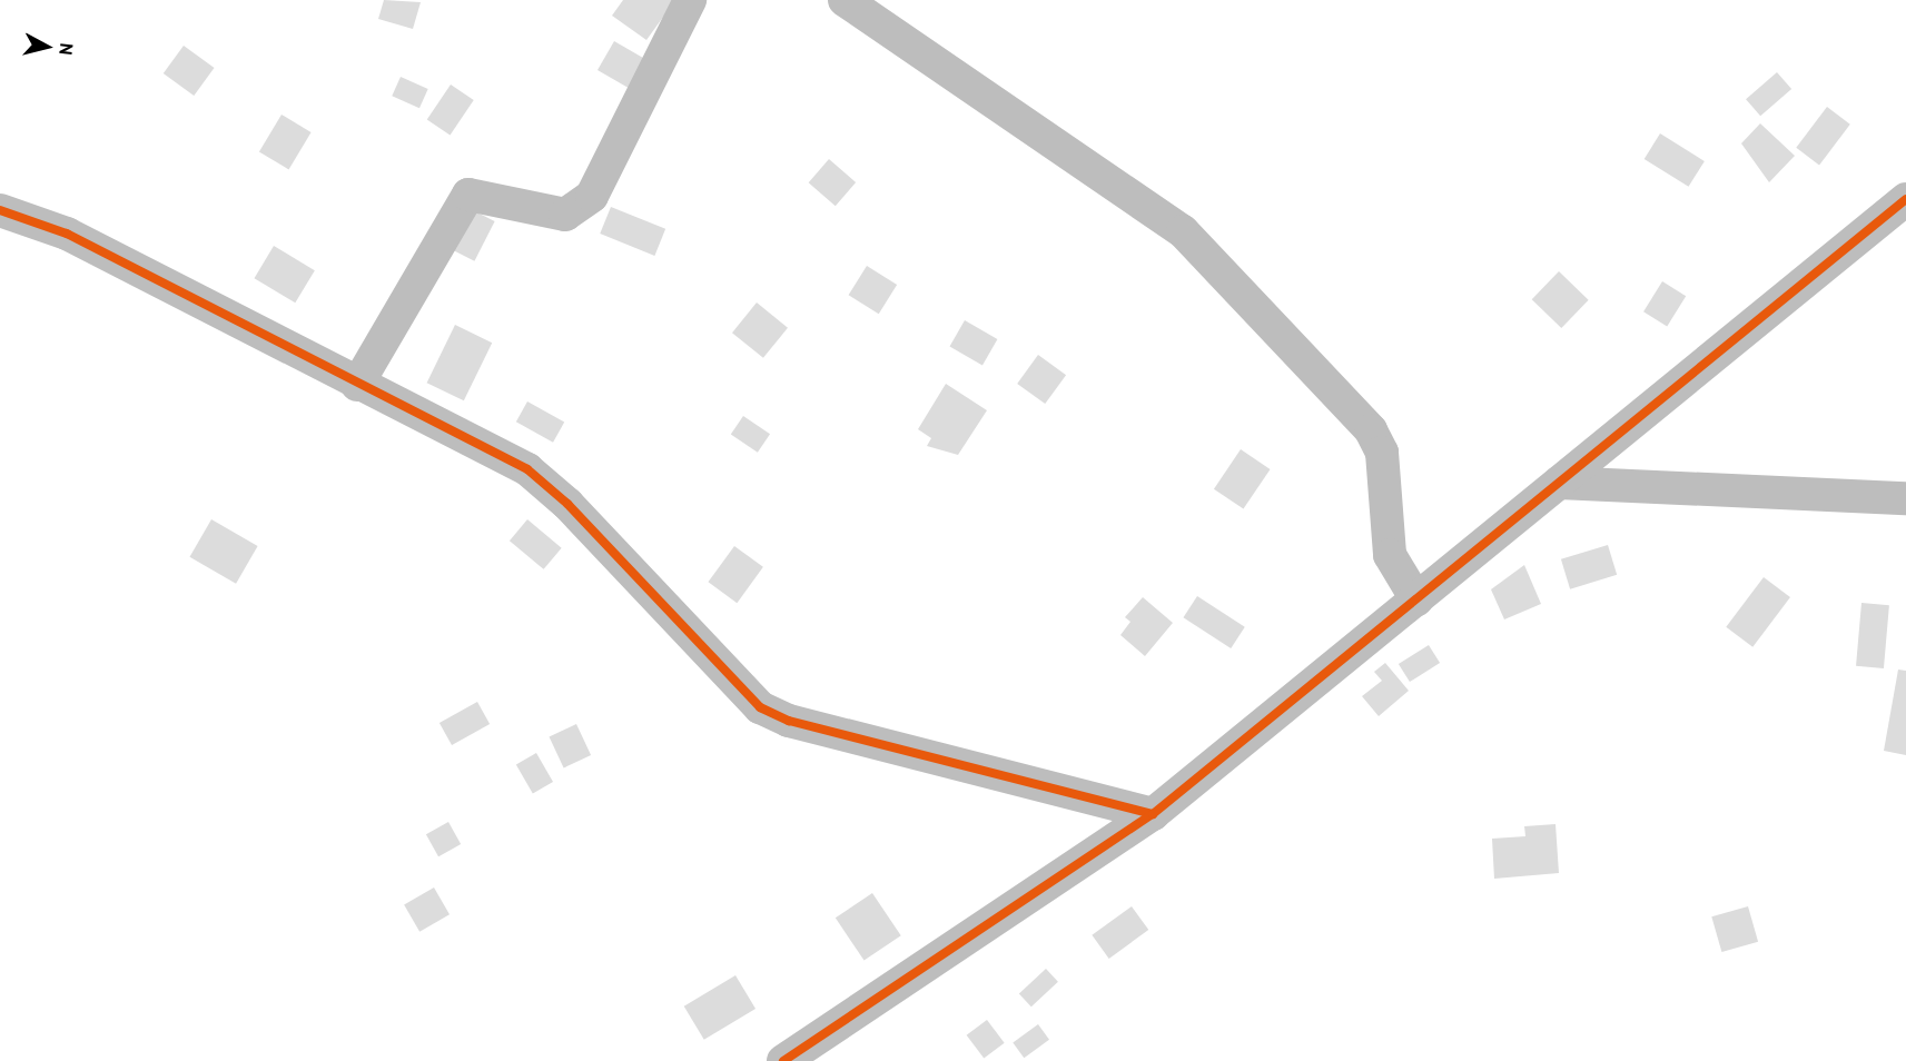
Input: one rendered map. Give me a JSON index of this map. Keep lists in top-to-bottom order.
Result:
{
  "north": "right"
}
